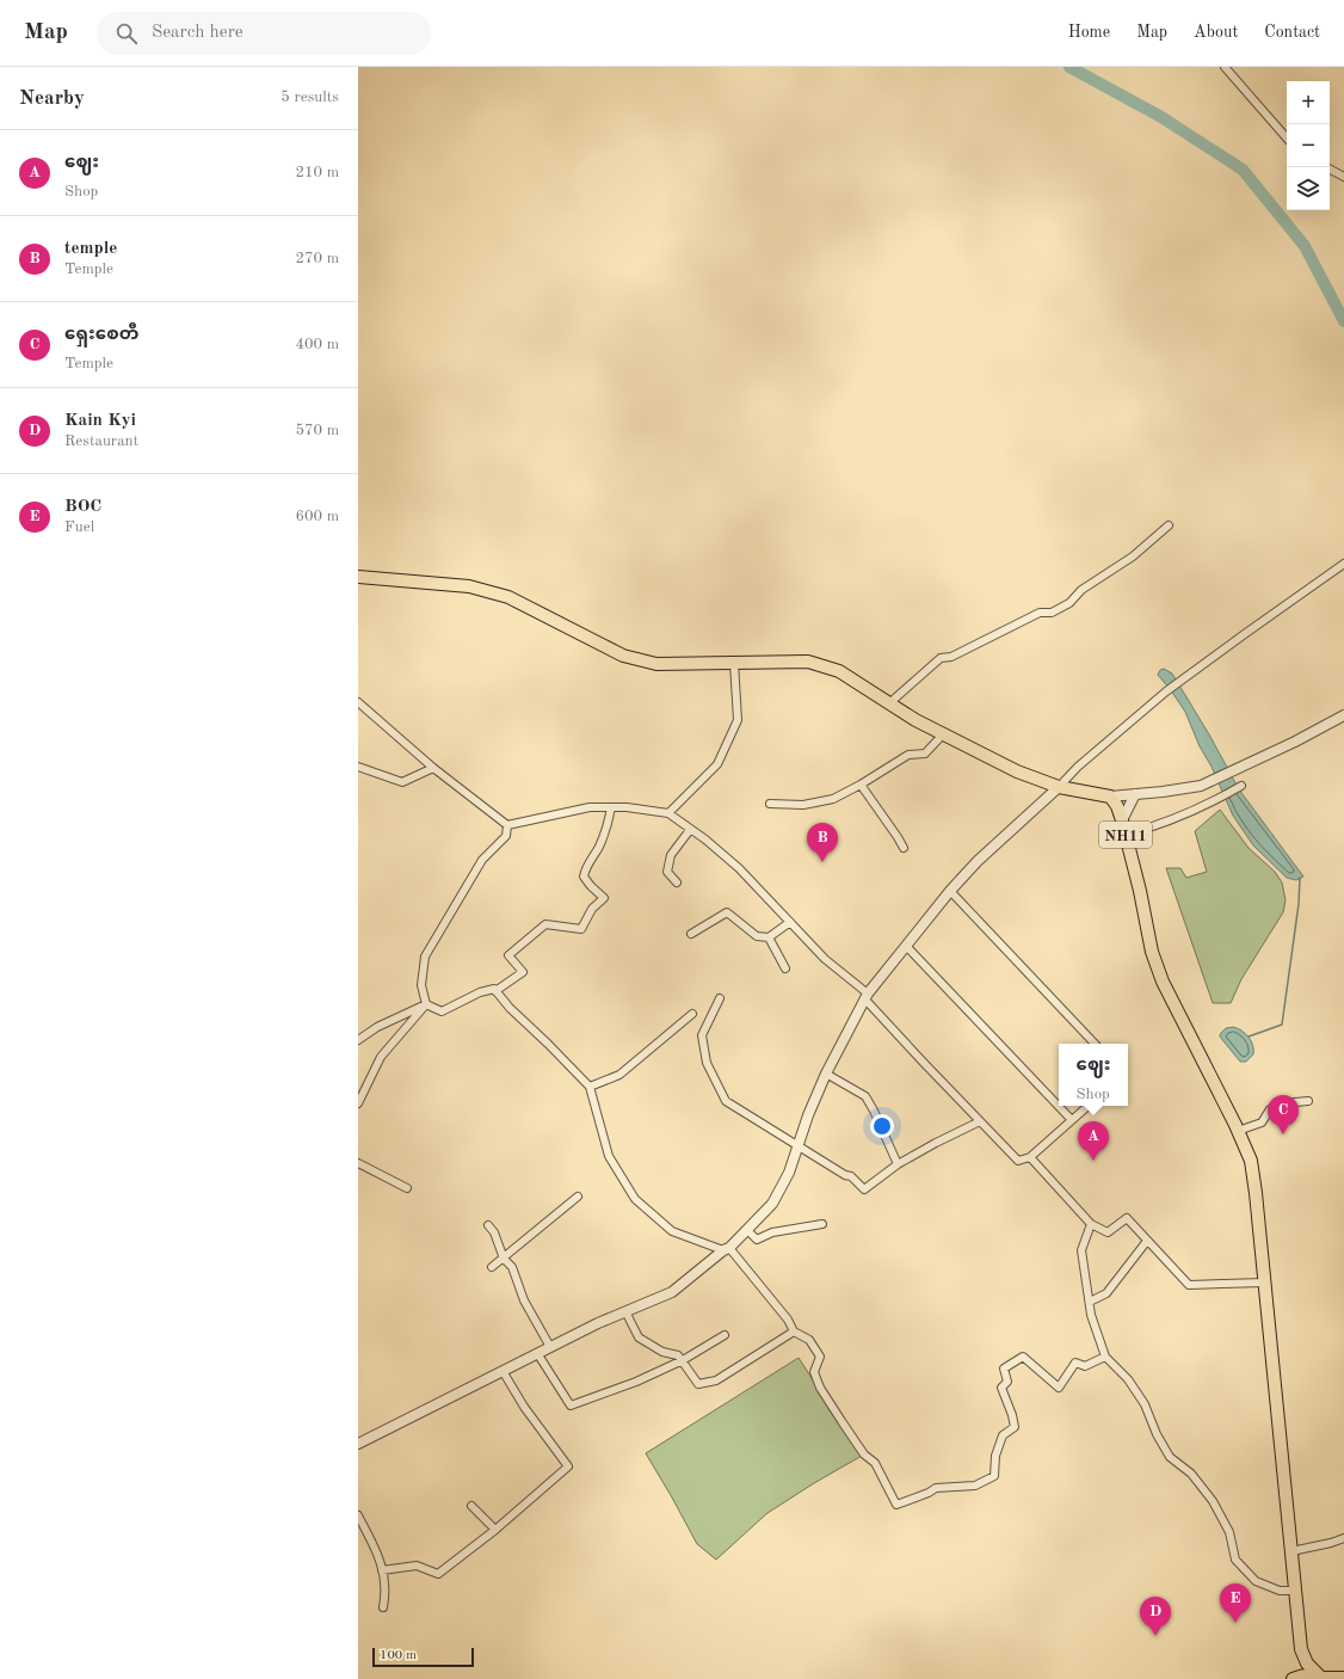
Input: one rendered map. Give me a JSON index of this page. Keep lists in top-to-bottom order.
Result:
{
  "streets": {
    "highway": ["NH11"]
  },
  "scale_bar": "100 m",
  "page": {
    "header": "Map",
    "search": "Search here",
    "nav": [
      "Home",
      "Map",
      "About",
      "Contact"
    ],
    "heading": ["Nearby", "5 results"],
    "map_buttons": ["+", "−"],
    "list": [
      {
        "mark": "A",
        "name": "ဈေး",
        "note": "Shop",
        "value": "210 m"
      },
      {
        "mark": "B",
        "name": "temple",
        "note": "Temple",
        "value": "270 m"
      },
      {
        "mark": "C",
        "name": "ရှေးစေတီ",
        "note": "Temple",
        "value": "400 m"
      },
      {
        "mark": "D",
        "name": "Kain Kyi",
        "note": "Restaurant",
        "value": "570 m"
      },
      {
        "mark": "E",
        "name": "BOC",
        "note": "Fuel",
        "value": "600 m"
      }
    ],
    "pins": [
      "B",
      "C",
      "A",
      "E",
      "D"
    ],
    "popup": ["ဈေး", "Shop"],
    "scale": "100 m"
  }
}
